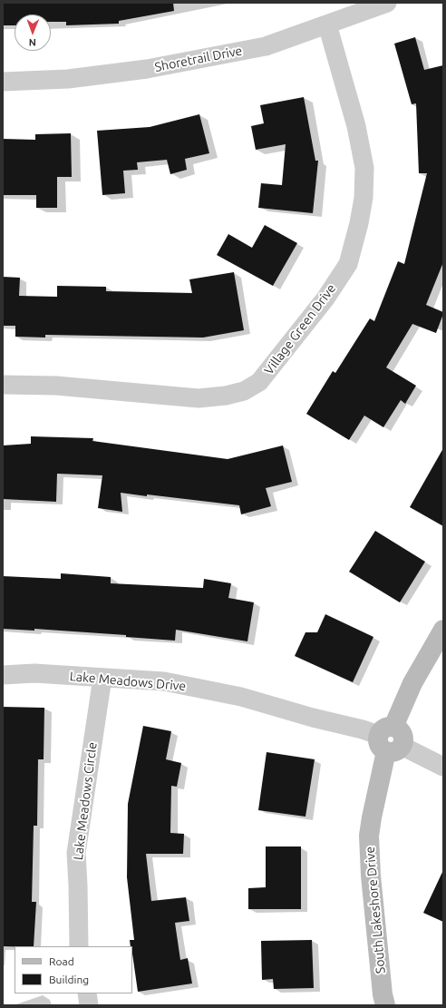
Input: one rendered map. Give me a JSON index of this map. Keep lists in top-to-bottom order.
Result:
{
  "streets": {
    "street": [
      "Shoretrail Drive",
      "Village Green Drive",
      "Lake Meadows Drive",
      "Lake Meadows Circle",
      "South Lakeshore Drive"
    ]
  },
  "crossings": [
    ["Shoretrail Drive", "Village Green Drive"],
    ["Lake Meadows Drive", "Lake Meadows Circle"],
    ["Lake Meadows Drive", "South Lakeshore Drive"]
  ],
  "legend": ["Road", "Building"],
  "north": "bottom"
}
